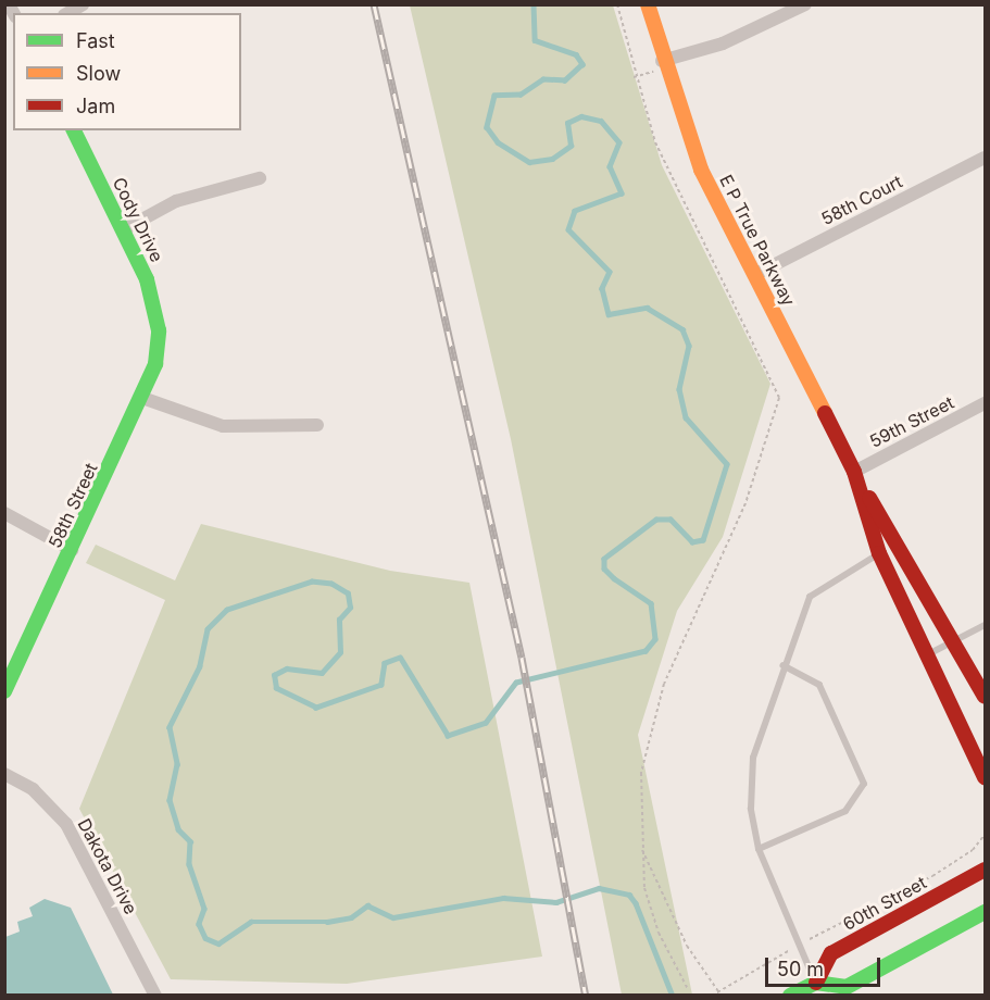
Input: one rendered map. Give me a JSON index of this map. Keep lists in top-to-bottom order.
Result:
{
  "streets": {
    "main road": [
      "Cody Drive",
      "E P True Parkway",
      "58th Street",
      "60th Street"
    ],
    "street": ["58th Court", "59th Street", "Dakota Drive"]
  },
  "crossings": [
    ["58th Court", "E P True Parkway"],
    ["Cody Drive", "58th Street"],
    ["E P True Parkway", "59th Street"]
  ],
  "legend": ["Fast", "Slow", "Jam"],
  "scale_bar": "50 m"
}
